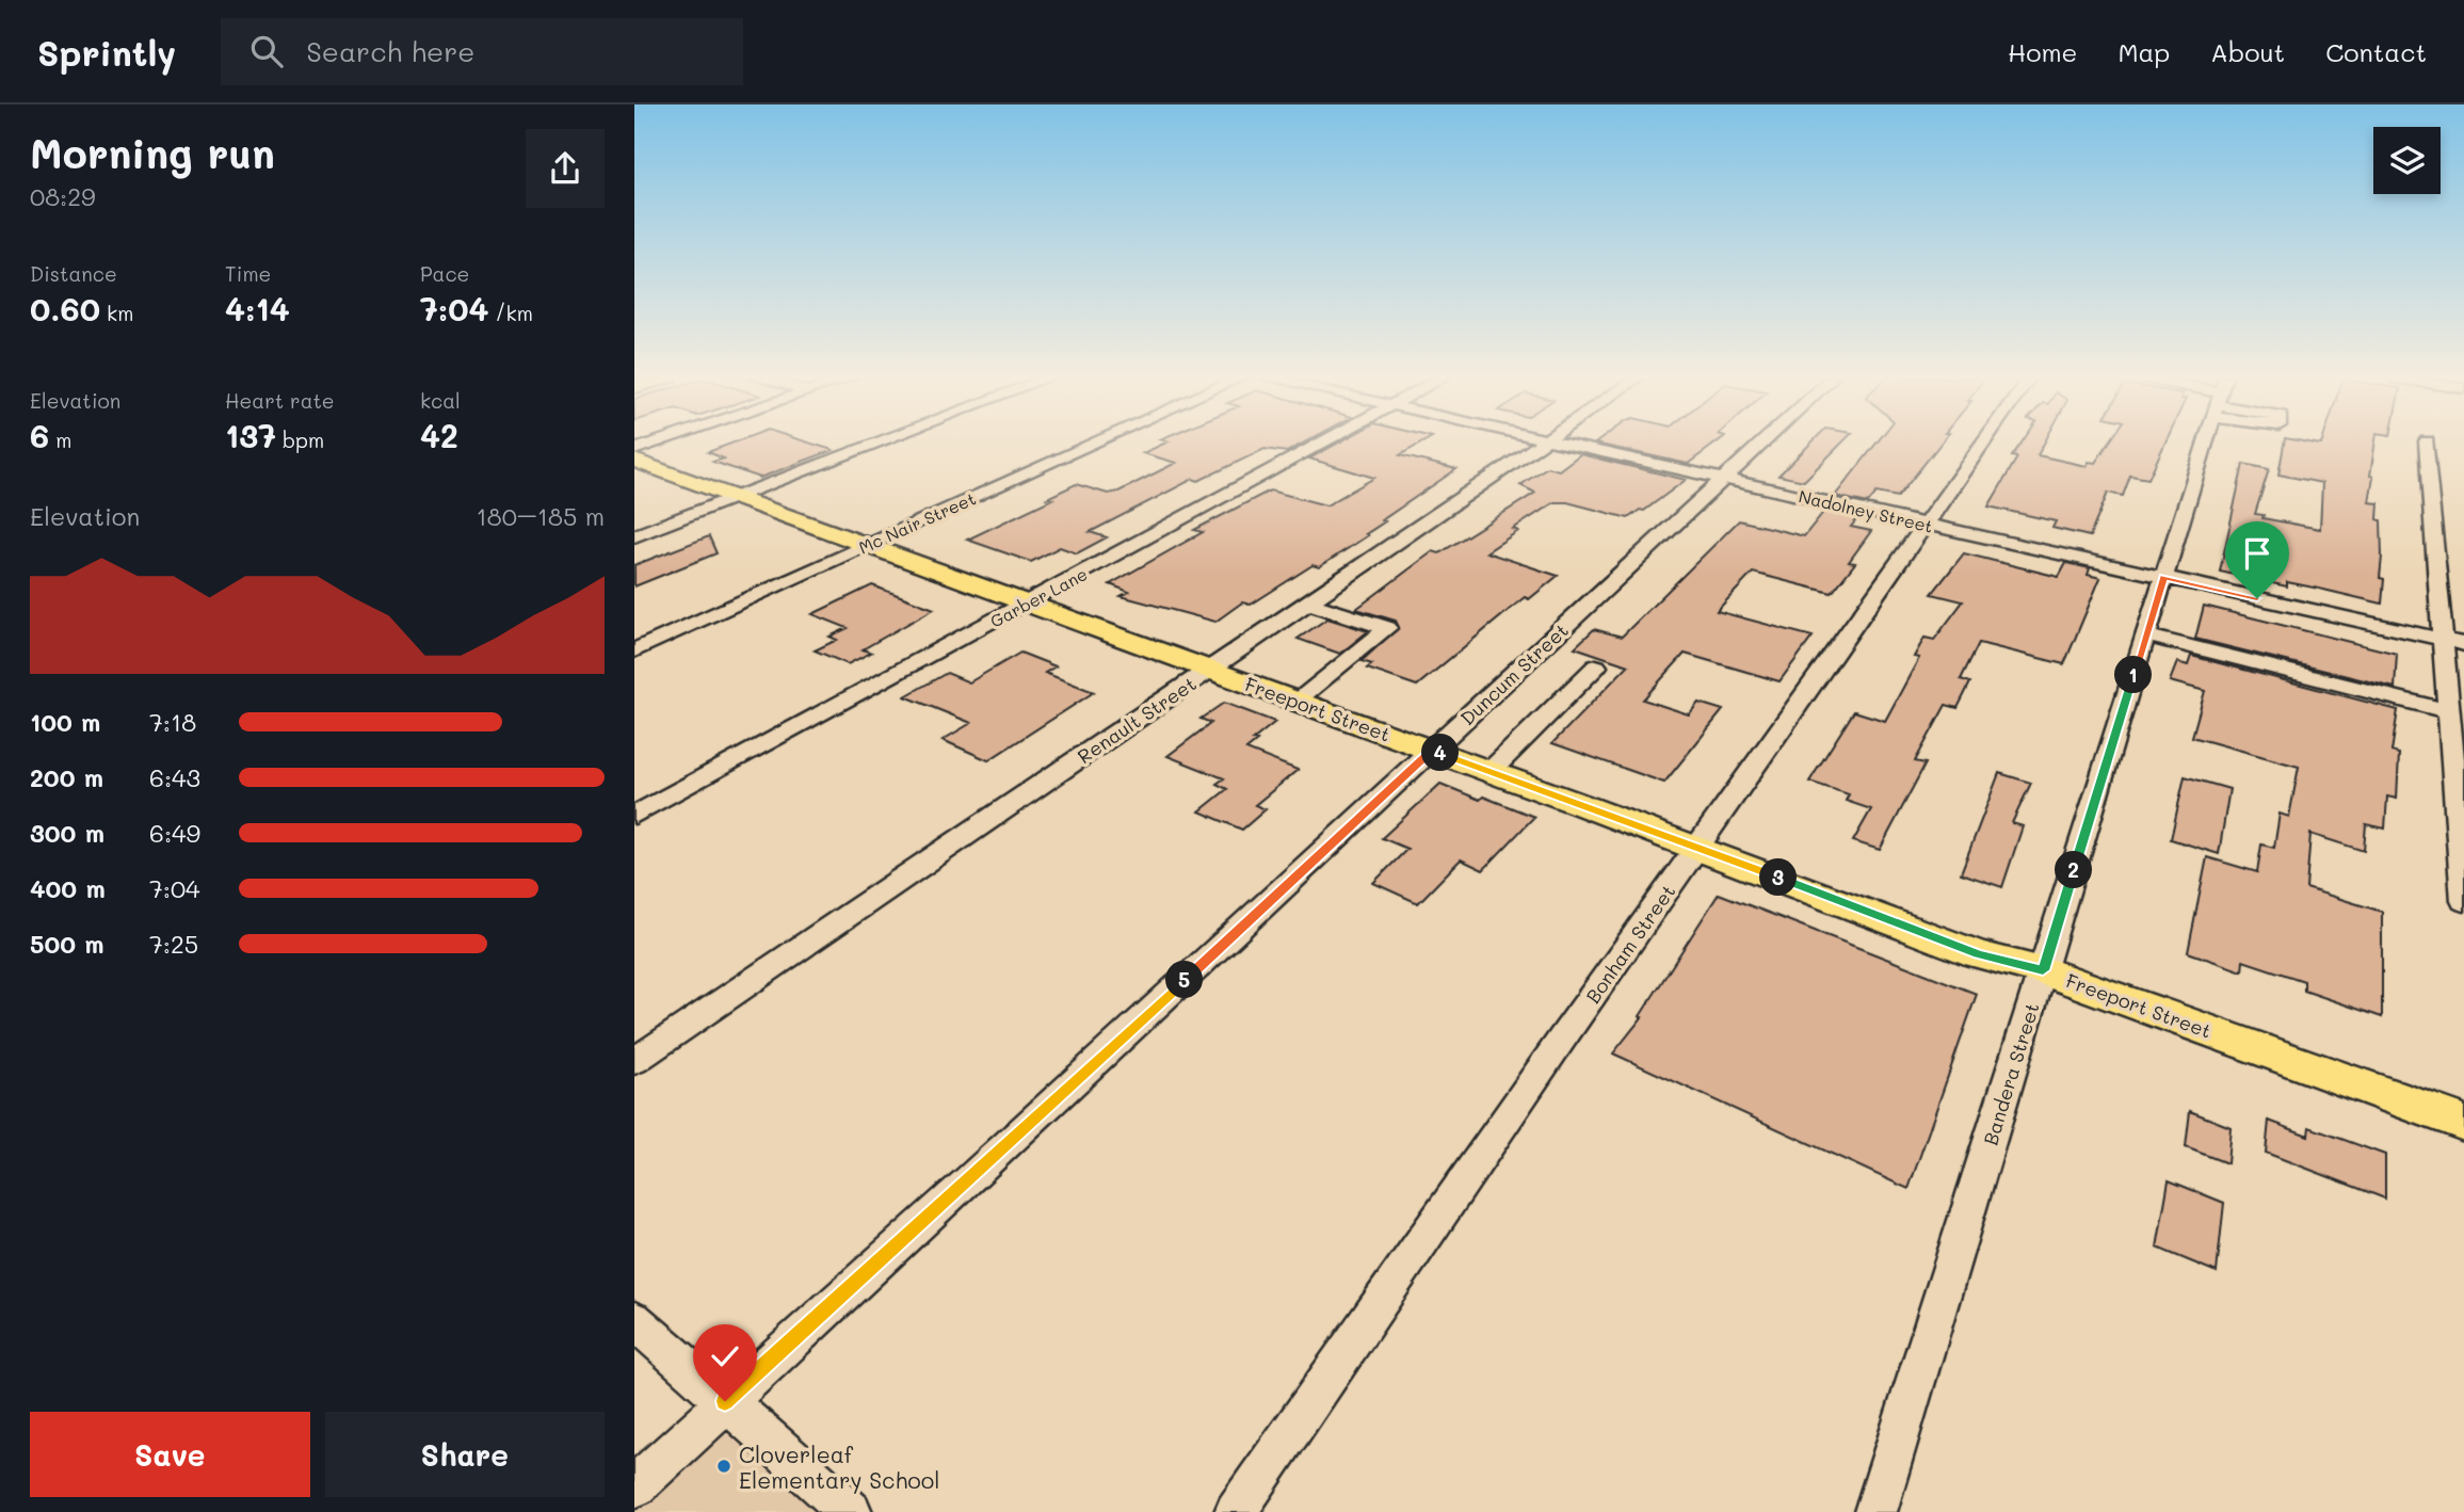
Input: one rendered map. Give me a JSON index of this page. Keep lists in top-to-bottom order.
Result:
{
  "streets": {
    "main road": ["Freeport Street"],
    "street": [
      "Nadolney Street",
      "Mc Nair Street",
      "Garber Lane",
      "Duncum Street",
      "Renault Street",
      "Bonham Street",
      "Bandera Street"
    ]
  },
  "crossings": [
    ["Nadolney Street", "Duncum Street"],
    ["Nadolney Street", "Bonham Street"],
    ["Nadolney Street", "Bandera Street"],
    ["Mc Nair Street", "Freeport Street"],
    ["Garber Lane", "Freeport Street"],
    ["Duncum Street", "Freeport Street"],
    ["Freeport Street", "Renault Street"],
    ["Freeport Street", "Bonham Street"],
    ["Freeport Street", "Bandera Street"]
  ],
  "places": ["Cloverleaf Elementary School"],
  "page": {
    "header": "Sprintly",
    "search": "Search here",
    "nav": [
      "Home",
      "Map",
      "About",
      "Contact"
    ],
    "heading": ["Morning run", "08:29"],
    "stats": [
      ["Distance", "0.60 km"],
      ["Time", "4:14"],
      ["Pace", "7:04 /km"],
      ["Elevation", "6 m"],
      ["Heart rate", "137 bpm"],
      ["kcal", "42"]
    ],
    "chart": ["Elevation", "180–185 m"],
    "pins": [
      "1",
      "4",
      "2",
      "3",
      "5"
    ],
    "list": [
      {
        "name": "100 m",
        "note": "7:18"
      },
      {
        "name": "200 m",
        "note": "6:43"
      },
      {
        "name": "300 m",
        "note": "6:49"
      },
      {
        "name": "400 m",
        "note": "7:04"
      },
      {
        "name": "500 m",
        "note": "7:25"
      }
    ],
    "buttons": ["Save", "Share"]
  }
}
